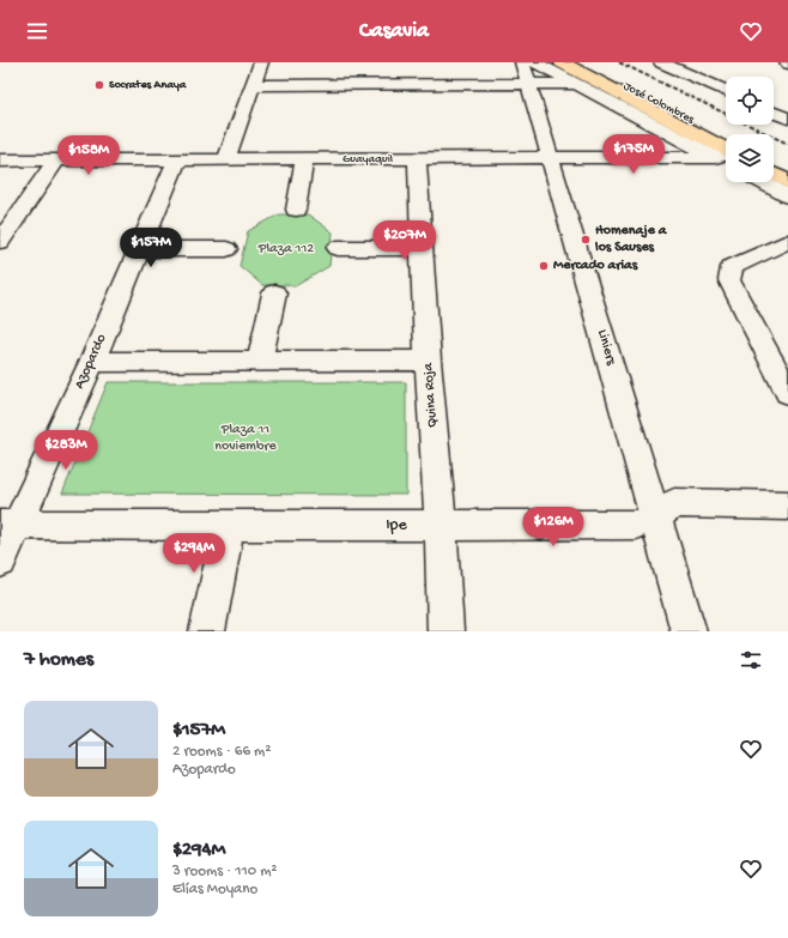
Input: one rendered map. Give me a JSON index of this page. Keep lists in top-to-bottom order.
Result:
{
  "streets": {
    "main road": ["José Colombres"],
    "street": [
      "Guayaquil",
      "Liniers",
      "Azopardo",
      "Quina Roja",
      "Ipe"
    ]
  },
  "crossings": [
    ["Guayaquil", "Liniers"],
    ["Guayaquil", "Azopardo"],
    ["Guayaquil", "Quina Roja"],
    ["Liniers", "Ipe"],
    ["Azopardo", "Ipe"],
    ["Quina Roja", "Ipe"]
  ],
  "parks": ["Plaza 112", "Plaza 11 noviembre"],
  "places": ["Socrates Anaya", "Homenaje a los Sauses", "Mercado arias"],
  "page": {
    "header": "Casavia",
    "price": [
      "$175M",
      "$158M",
      "$207M",
      "$157M",
      "$283M",
      "$126M",
      "$294M"
    ],
    "heading": "7 homes",
    "list": [
      {
        "name": "$157M",
        "note": "2 rooms · 66 m² · Azopardo"
      },
      {
        "name": "$294M",
        "note": "3 rooms · 110 m² · Elías Moyano"
      }
    ]
  }
}
